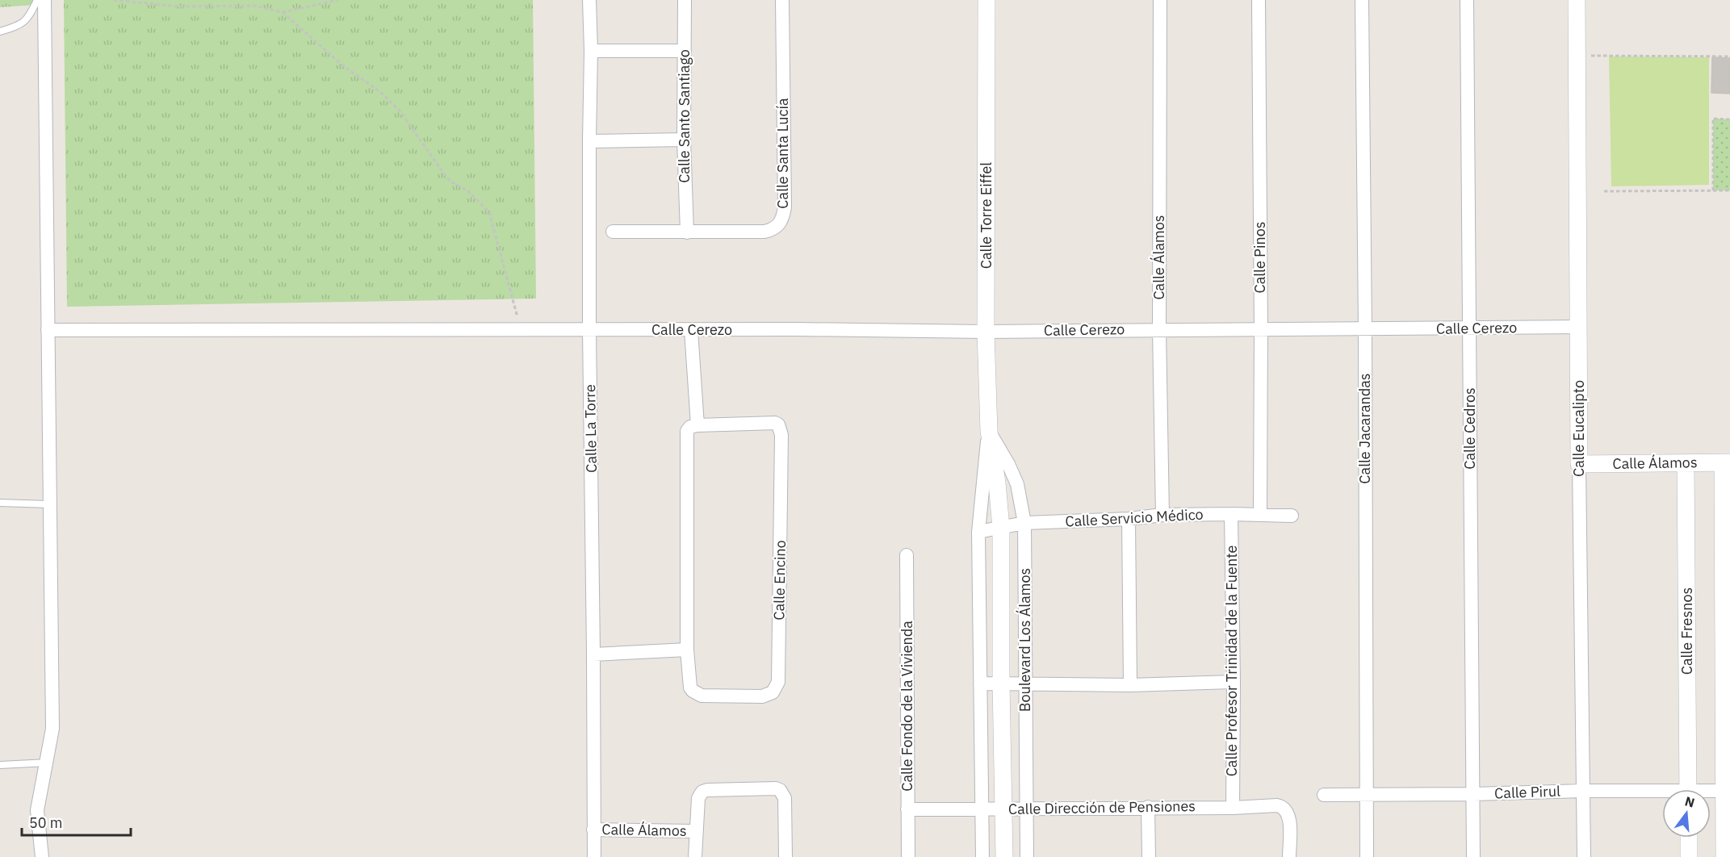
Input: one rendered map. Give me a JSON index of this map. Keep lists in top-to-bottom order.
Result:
{
  "streets": {
    "street": [
      "Calle Santo Santiago",
      "Calle Santa Lucía",
      "Calle Torre Eiffel",
      "Calle Álamos",
      "Calle Pinos",
      "Calle Cerezo",
      "Calle La Torre",
      "Calle Jacarandas",
      "Calle Cedros",
      "Calle Eucalipto",
      "Calle Servicio Médico",
      "Calle Encino",
      "Calle Fresnos",
      "Boulevard Los Álamos",
      "Calle Profesor Trinidad de la Fuente",
      "Calle Fondo de la Vivienda",
      "Calle Pirul",
      "Calle Dirección de Pensiones"
    ]
  },
  "crossings": [
    ["Calle Santo Santiago", "Calle Santa Lucía"],
    ["Calle Torre Eiffel", "Calle Cerezo"],
    ["Calle Torre Eiffel", "Boulevard Los Álamos"],
    ["Calle Álamos", "Calle Cerezo"],
    ["Calle Álamos", "Calle La Torre"],
    ["Calle Álamos", "Calle Eucalipto"],
    ["Calle Álamos", "Calle Servicio Médico"],
    ["Calle Álamos", "Calle Fresnos"],
    ["Calle Pinos", "Calle Cerezo"],
    ["Calle Pinos", "Calle Servicio Médico"],
    ["Calle Cerezo", "Calle La Torre"],
    ["Calle Cerezo", "Calle Jacarandas"],
    ["Calle Cerezo", "Calle Cedros"],
    ["Calle Cerezo", "Calle Eucalipto"],
    ["Calle Jacarandas", "Calle Pirul"],
    ["Calle Cedros", "Calle Pirul"],
    ["Calle Eucalipto", "Calle Pirul"],
    ["Calle Servicio Médico", "Boulevard Los Álamos"],
    ["Calle Servicio Médico", "Calle Profesor Trinidad de la Fuente"],
    ["Boulevard Los Álamos", "Calle Dirección de Pensiones"],
    ["Calle Profesor Trinidad de la Fuente", "Calle Dirección de Pensiones"],
    ["Calle Fondo de la Vivienda", "Calle Dirección de Pensiones"]
  ],
  "scale_bar": "50 m",
  "north": "top"
}
